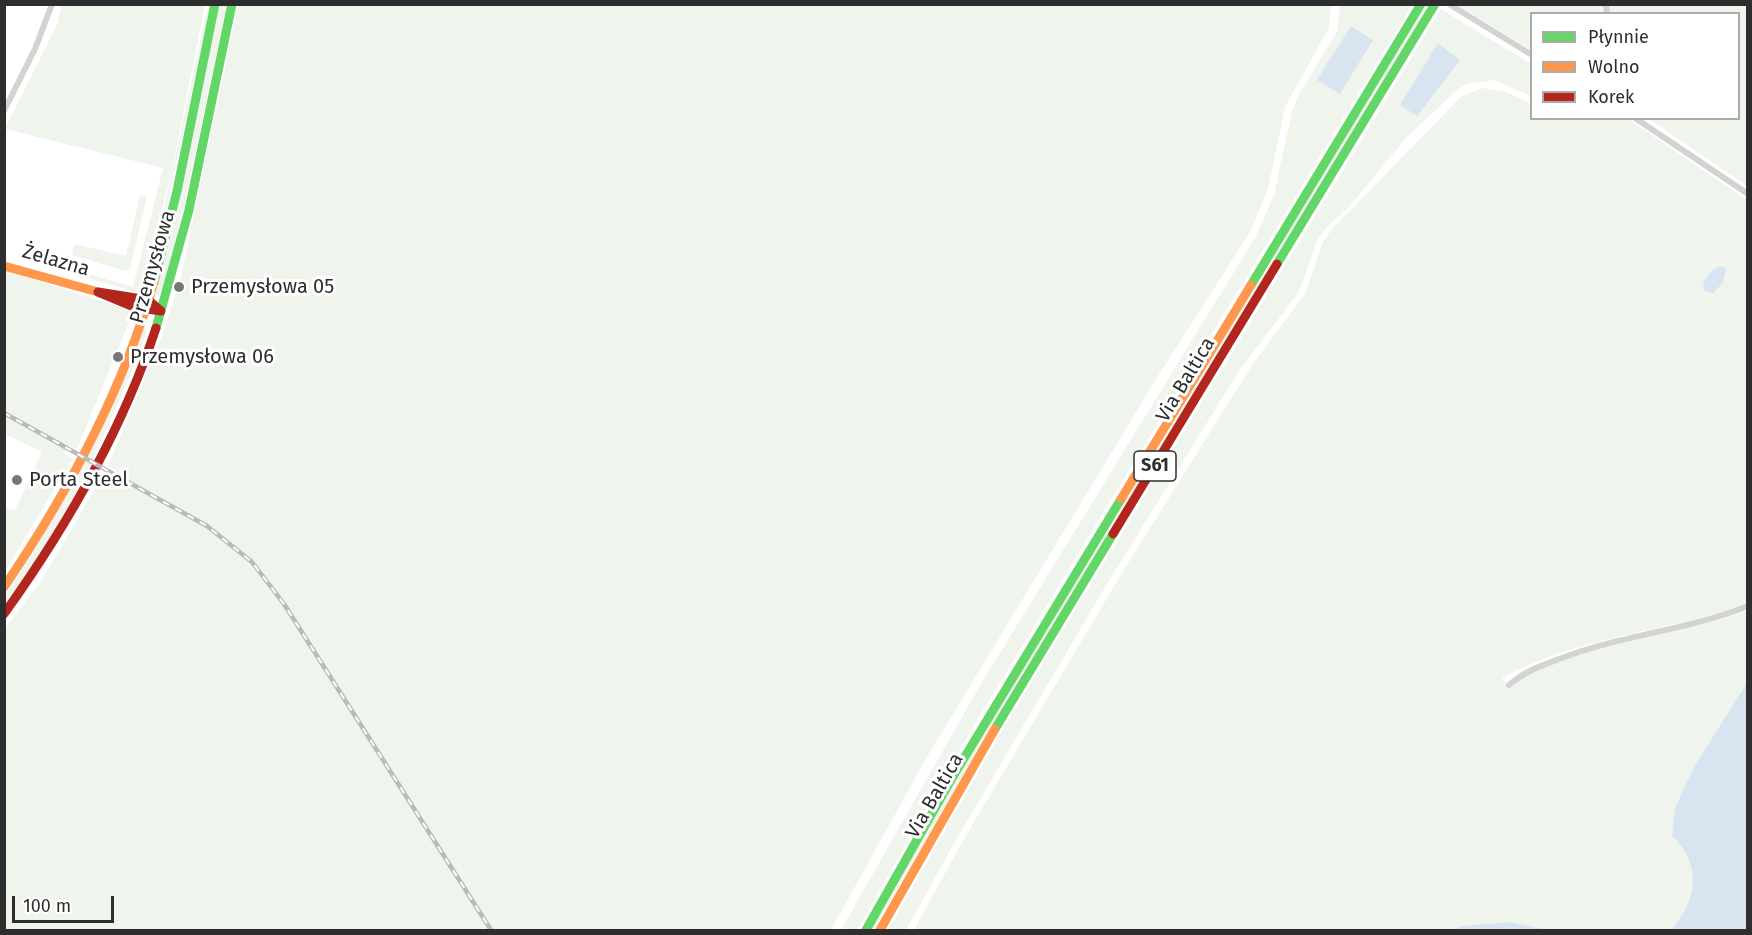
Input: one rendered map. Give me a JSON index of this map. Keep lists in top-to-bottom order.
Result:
{
  "streets": {
    "main road": [
      "Żelazna",
      "Przemysłowa",
      "Via Baltica",
      "S61"
    ]
  },
  "crossings": [
    ["Żelazna", "Przemysłowa"]
  ],
  "places": ["Przemysłowa 05", "Przemysłowa 06", "Porta Steel"],
  "legend": ["Płynnie", "Wolno", "Korek"],
  "scale_bar": "100 m"
}
